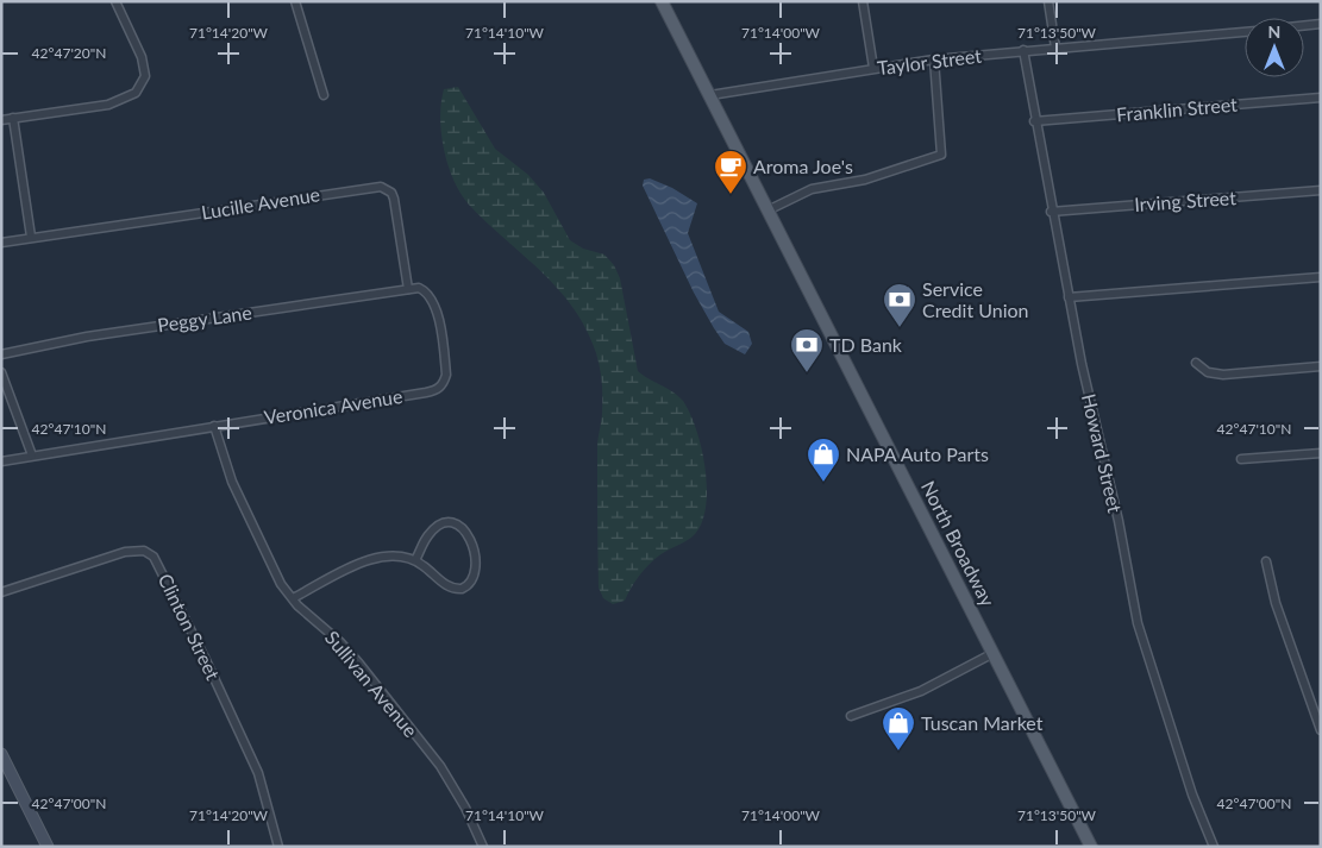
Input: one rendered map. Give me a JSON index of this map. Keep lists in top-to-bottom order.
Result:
{
  "streets": {
    "main road": ["North Broadway"],
    "street": [
      "Taylor Street",
      "Franklin Street",
      "Irving Street",
      "Lucille Avenue",
      "Peggy Lane",
      "Veronica Avenue",
      "Howard Street",
      "Clinton Street",
      "Sullivan Avenue"
    ]
  },
  "crossings": [
    ["Taylor Street", "Howard Street"],
    ["Taylor Street", "North Broadway"],
    ["Franklin Street", "Howard Street"],
    ["Irving Street", "Howard Street"],
    ["Lucille Avenue", "Peggy Lane"],
    ["Lucille Avenue", "Veronica Avenue"],
    ["Peggy Lane", "Veronica Avenue"],
    ["Veronica Avenue", "Sullivan Avenue"]
  ],
  "places": {
    "cafe": ["Aroma Joe's"],
    "bank": ["Service Credit Union", "TD Bank"],
    "shop": ["NAPA Auto Parts", "Tuscan Market"]
  },
  "north": "top",
  "coordinates": [
    "71°14'20\"W",
    "71°14'10\"W",
    "71°14'00\"W",
    "71°13'50\"W",
    "42°47'20\"N",
    "42°47'10\"N",
    "42°47'00\"N"
  ]
}
